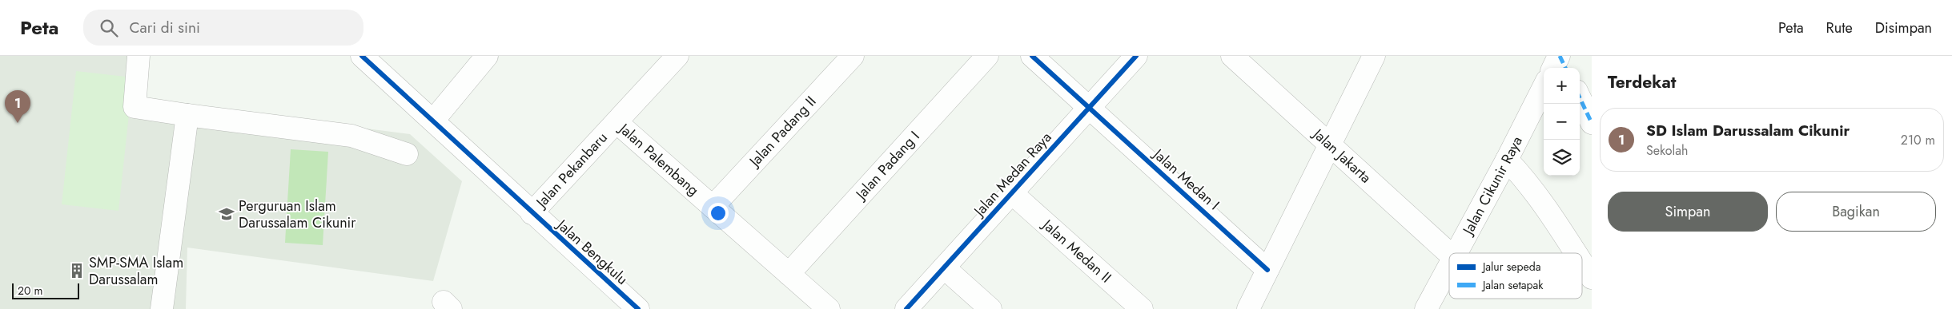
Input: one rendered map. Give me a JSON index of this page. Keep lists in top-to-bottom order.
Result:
{
  "streets": {
    "street": [
      "Jalan Padang II",
      "Jalan Jakarta",
      "Jalan Palembang",
      "Jalan Padang I",
      "Jalan Pekanbaru",
      "Jalan Medan Raya",
      "Jalan Medan I",
      "Jalan Cikunir Raya",
      "Jalan Medan II",
      "Jalan Bengkulu"
    ]
  },
  "crossings": [
    ["Jalan Padang II", "Jalan Palembang"],
    ["Jalan Palembang", "Jalan Padang I"],
    ["Jalan Palembang", "Jalan Pekanbaru"],
    ["Jalan Pekanbaru", "Jalan Bengkulu"],
    ["Jalan Medan Raya", "Jalan Medan I"],
    ["Jalan Medan Raya", "Jalan Medan II"]
  ],
  "places": {
    "school or university": ["Perguruan Islam Darussalam Cikunir"],
    "building": ["SMP-SMA Islam Darussalam"]
  },
  "legend": ["Jalur sepeda", "Jalan setapak"],
  "scale_bar": "20 m",
  "page": {
    "header": "Peta",
    "search": "Cari di sini",
    "nav": ["Peta", "Rute", "Disimpan"],
    "heading": "Terdekat",
    "map_buttons": ["+", "−"],
    "pins": "1",
    "list": [
      {
        "mark": "1",
        "name": "SD Islam Darussalam Cikunir",
        "note": "Sekolah",
        "value": "210 m"
      }
    ],
    "buttons": ["Simpan", "Bagikan"],
    "scale": "20 m"
  }
}
